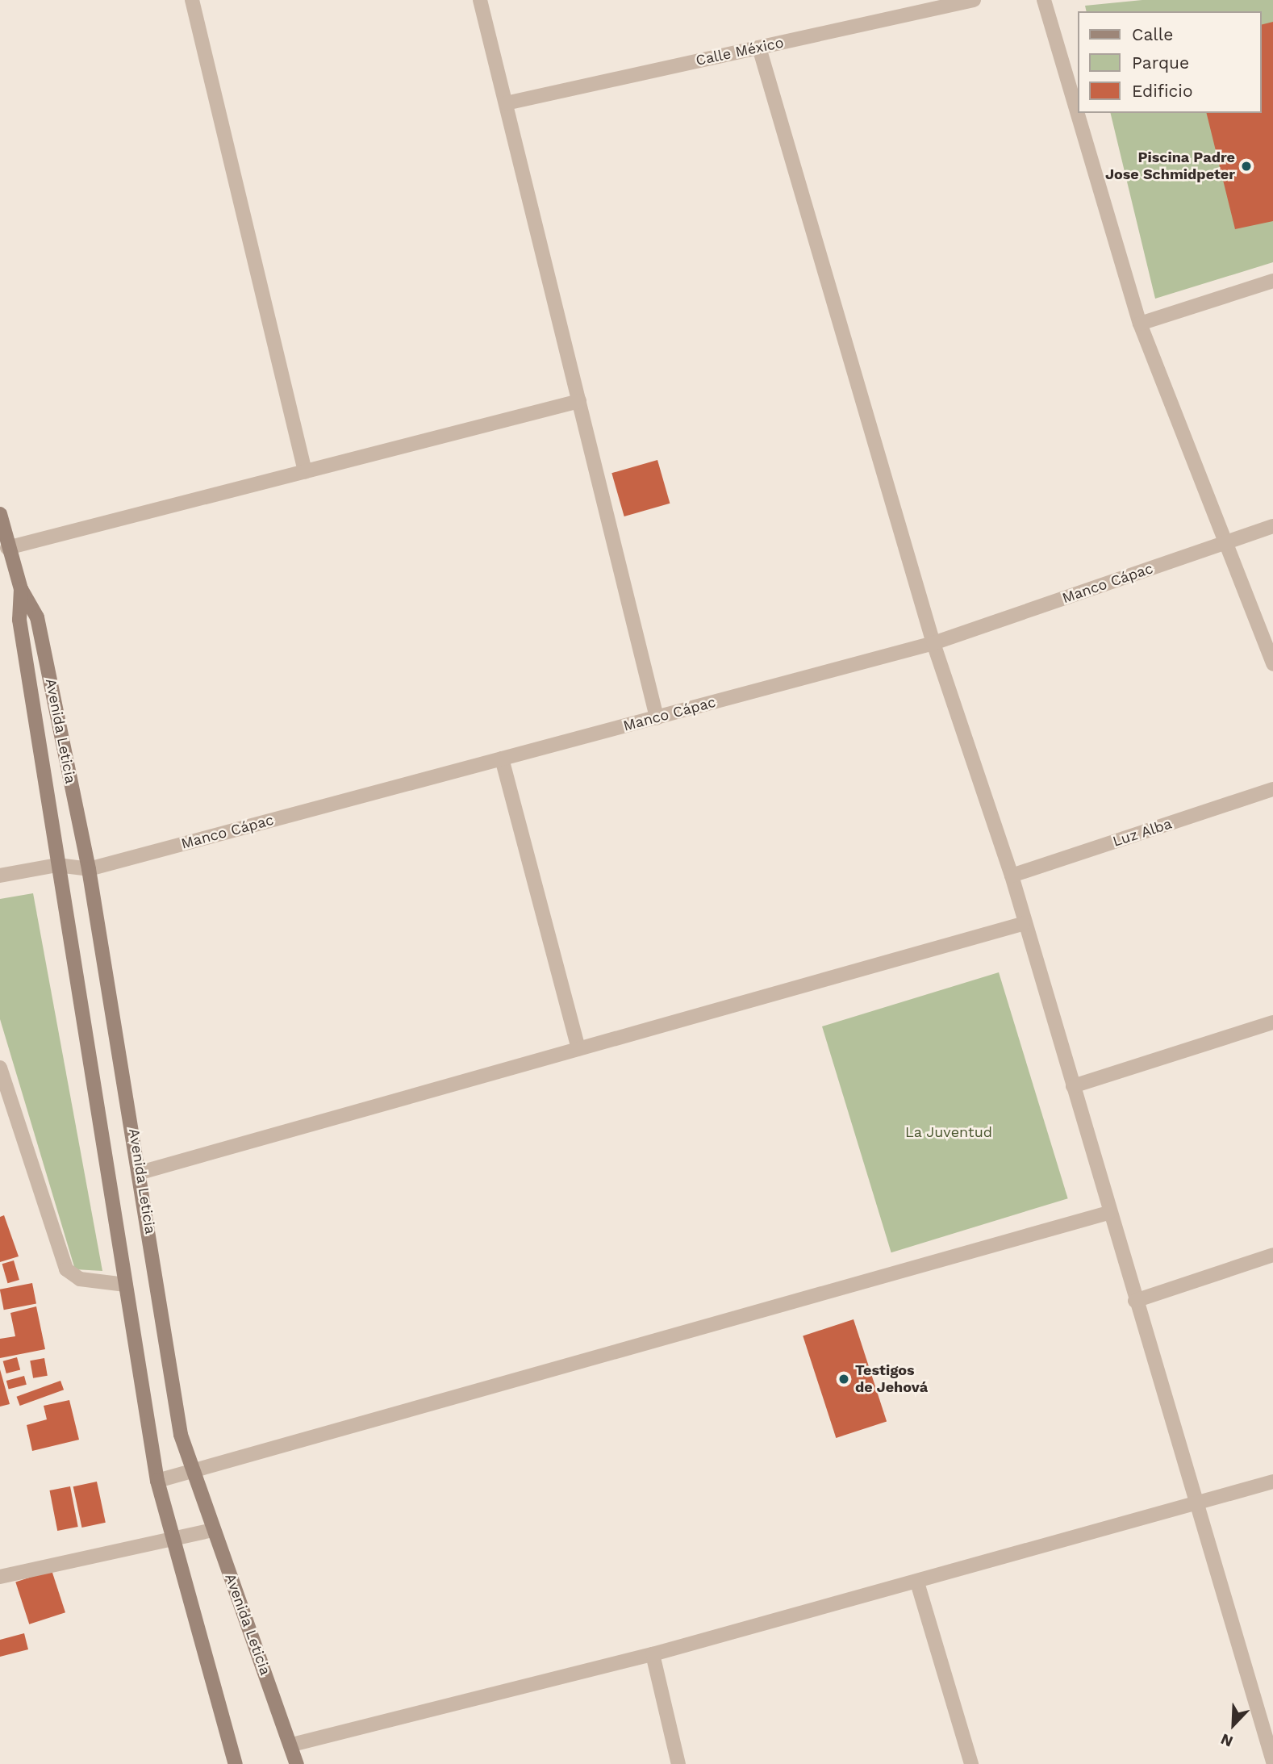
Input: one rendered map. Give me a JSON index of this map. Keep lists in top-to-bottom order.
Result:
{
  "streets": {
    "street": [
      "Calle México",
      "Manco Cápac",
      "Avenida Leticia",
      "Luz Alba"
    ]
  },
  "crossings": [
    ["Manco Cápac", "Avenida Leticia"]
  ],
  "parks": ["La Juventud"],
  "places": ["Piscina Padre Jose Schmidpeter", "Testigos de Jehová"],
  "legend": ["Calle", "Parque", "Edificio"],
  "north": "bottom left"
}
